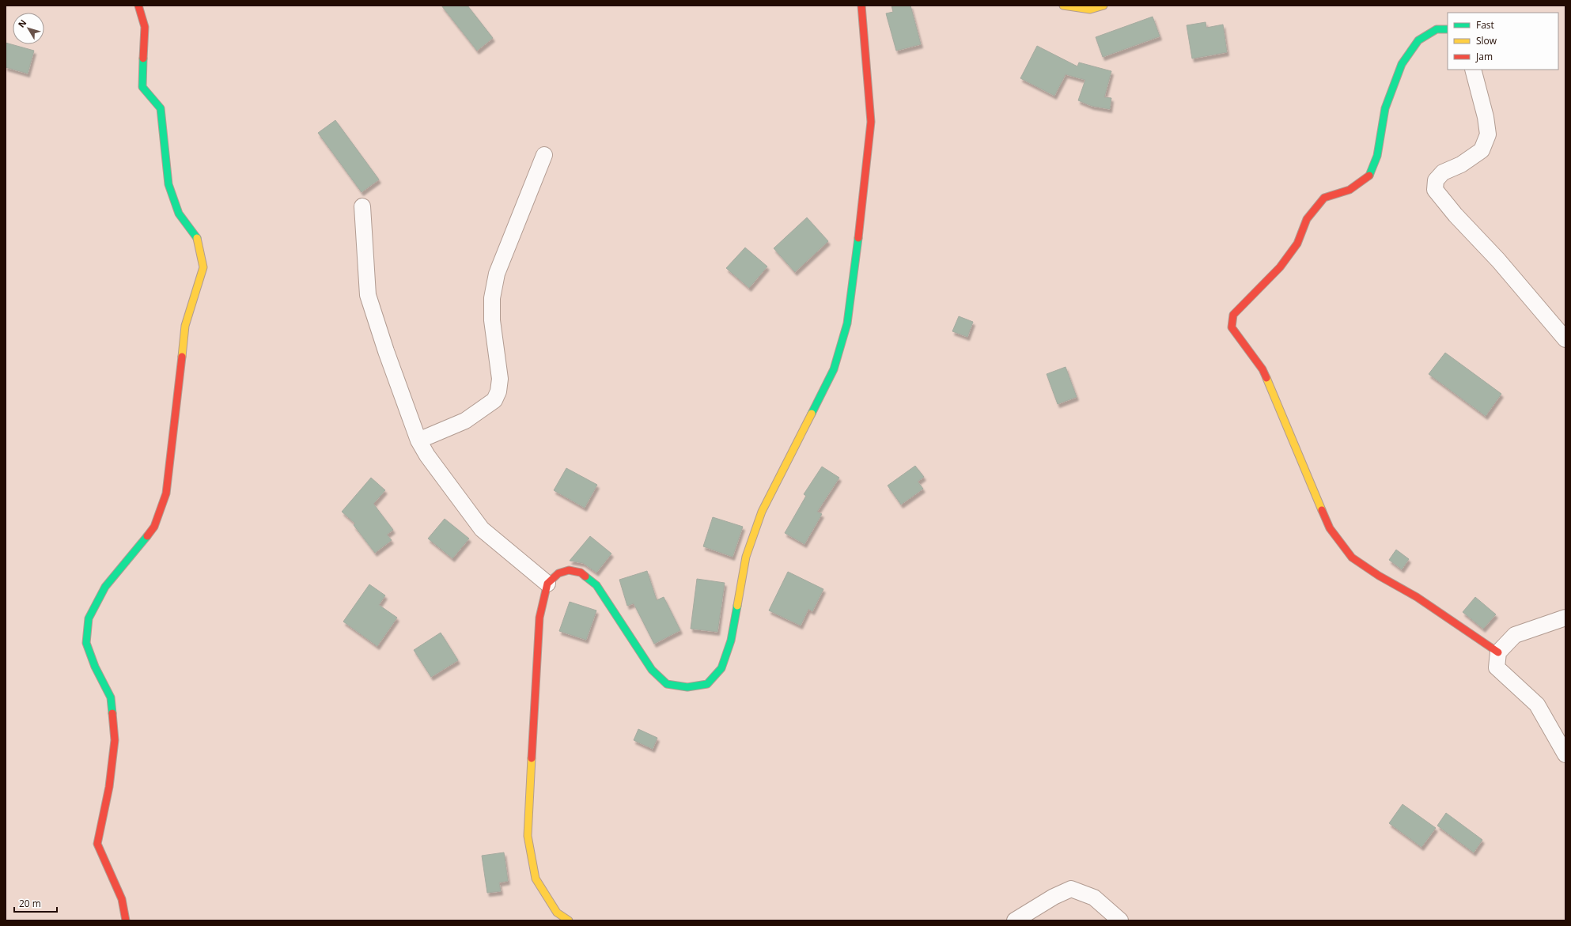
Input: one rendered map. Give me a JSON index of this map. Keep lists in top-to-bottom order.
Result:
{
  "legend": ["Fast", "Slow", "Jam"],
  "scale_bar": "20 m",
  "north": "top left"
}
